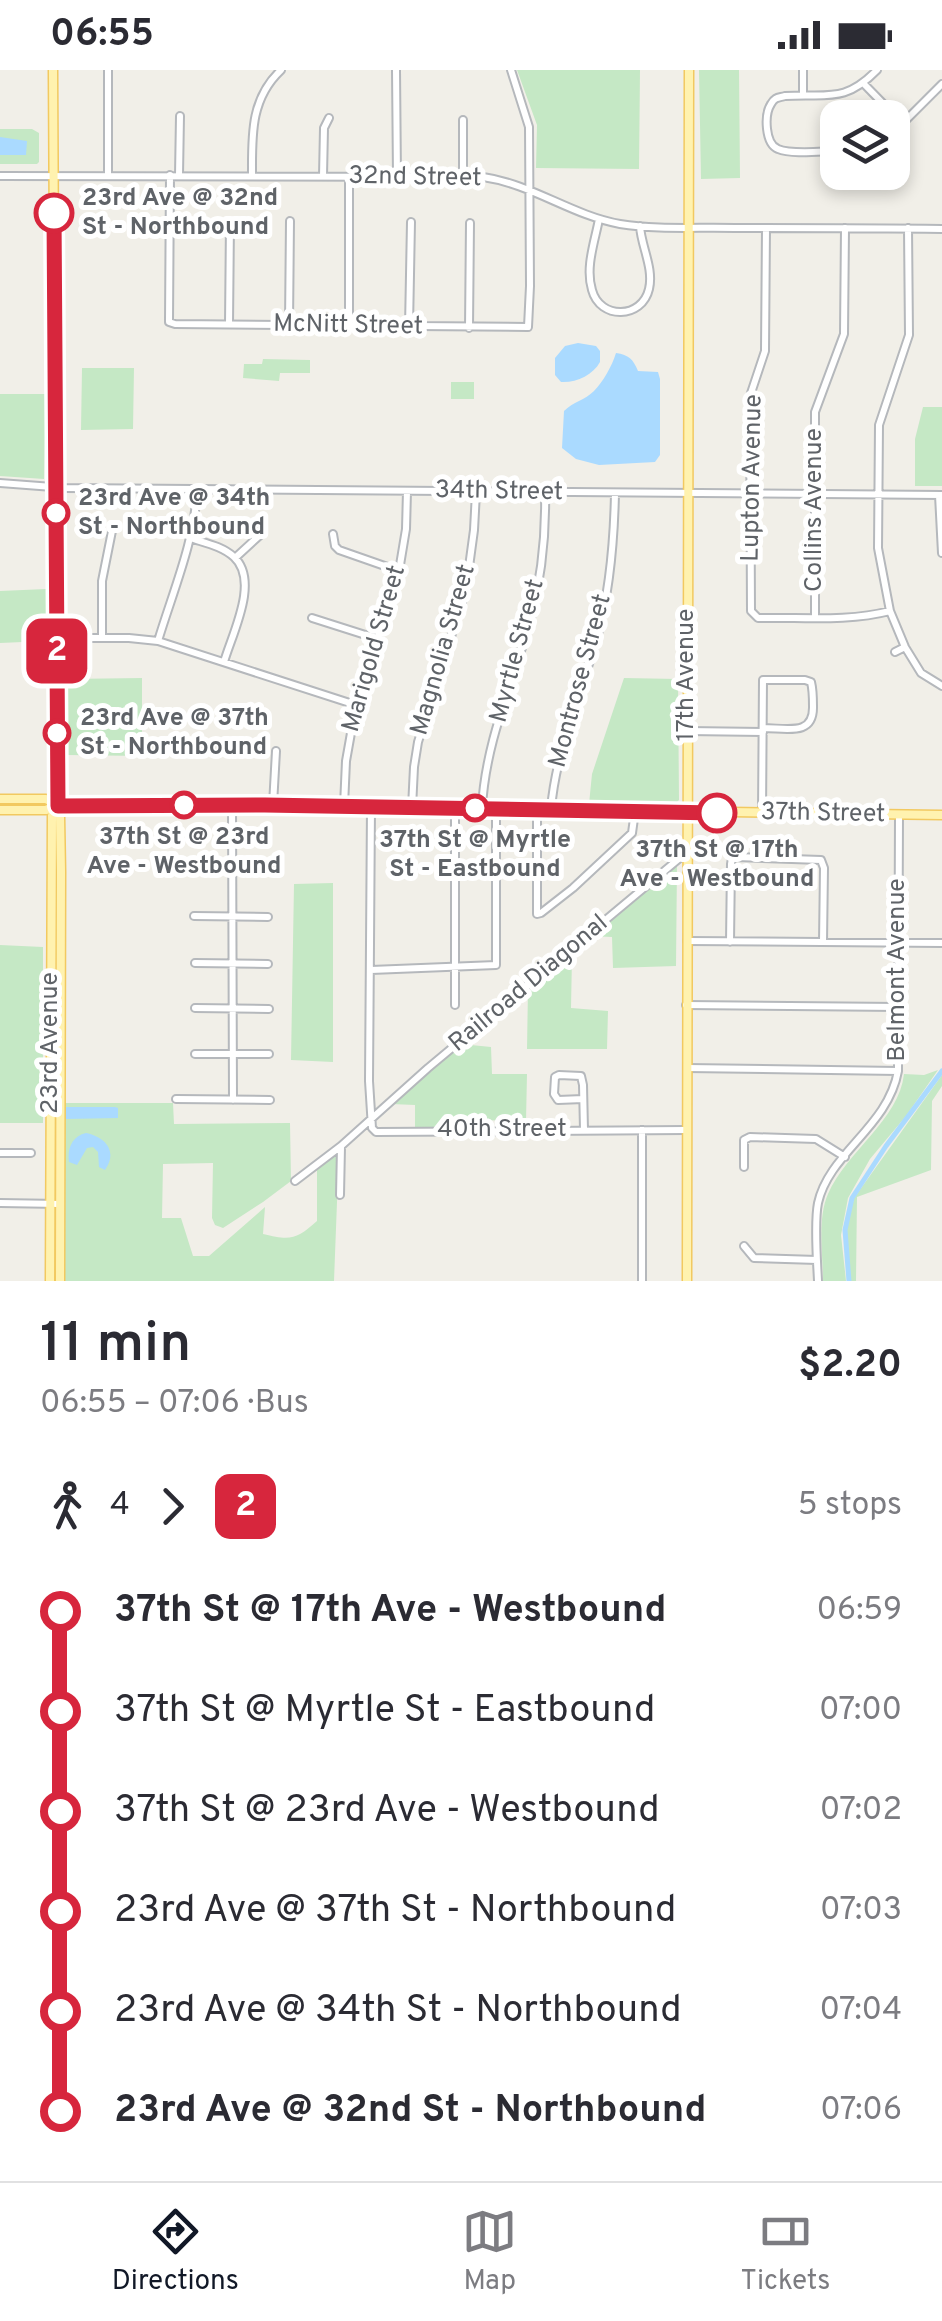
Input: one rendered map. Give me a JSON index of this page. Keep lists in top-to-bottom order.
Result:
{
  "streets": {
    "main road": ["17th Avenue", "37th Street", "23rd Avenue"],
    "street": [
      "32nd Street",
      "McNitt Street",
      "Lupton Avenue",
      "34th Street",
      "Collins Avenue",
      "Marigold Street",
      "Magnolia Street",
      "Myrtle Street",
      "Montrose Street",
      "Belmont Avenue",
      "Railroad Diagonal",
      "40th Street"
    ]
  },
  "crossings": [
    ["32nd Street", "McNitt Street"],
    ["32nd Street", "Lupton Avenue"],
    ["32nd Street", "Collins Avenue"],
    ["32nd Street", "17th Avenue"],
    ["32nd Street", "23rd Avenue"],
    ["Lupton Avenue", "34th Street"],
    ["Lupton Avenue", "Collins Avenue"],
    ["34th Street", "Collins Avenue"],
    ["34th Street", "Marigold Street"],
    ["34th Street", "Magnolia Street"],
    ["34th Street", "Myrtle Street"],
    ["34th Street", "17th Avenue"],
    ["34th Street", "Montrose Street"],
    ["34th Street", "23rd Avenue"],
    ["Marigold Street", "37th Street"],
    ["Magnolia Street", "37th Street"],
    ["Myrtle Street", "37th Street"],
    ["17th Avenue", "37th Street"],
    ["17th Avenue", "Railroad Diagonal"],
    ["17th Avenue", "40th Street"],
    ["Montrose Street", "37th Street"],
    ["37th Street", "Belmont Avenue"],
    ["Railroad Diagonal", "40th Street"]
  ],
  "places": [
    "23rd Ave @ 32nd St - Northbound",
    "23rd Ave @ 34th St - Northbound",
    "23rd Ave @ 37th St - Northbound",
    "37th St @ 23rd Ave - Westbound",
    "37th St @ Myrtle St - Eastbound",
    "37th St @ 17th Ave - Westbound"
  ],
  "lines": ["bus line 2"],
  "page": {
    "status": "06:55",
    "on_map": "2",
    "heading": ["11 min", "06:55 – 07:06 · Bus", "$2.20"],
    "legs": ["4", "2", "5 stops"],
    "list": [
      {
        "name": "37th St @ 17th Ave - Westbound",
        "value": "06:59"
      },
      {
        "name": "37th St @ Myrtle St - Eastbound",
        "value": "07:00"
      },
      {
        "name": "37th St @ 23rd Ave - Westbound",
        "value": "07:02"
      },
      {
        "name": "23rd Ave @ 37th St - Northbound",
        "value": "07:03"
      },
      {
        "name": "23rd Ave @ 34th St - Northbound",
        "value": "07:04"
      },
      {
        "name": "23rd Ave @ 32nd St - Northbound",
        "value": "07:06"
      }
    ],
    "tabs": ["Directions", "Map", "Tickets"]
  }
}
